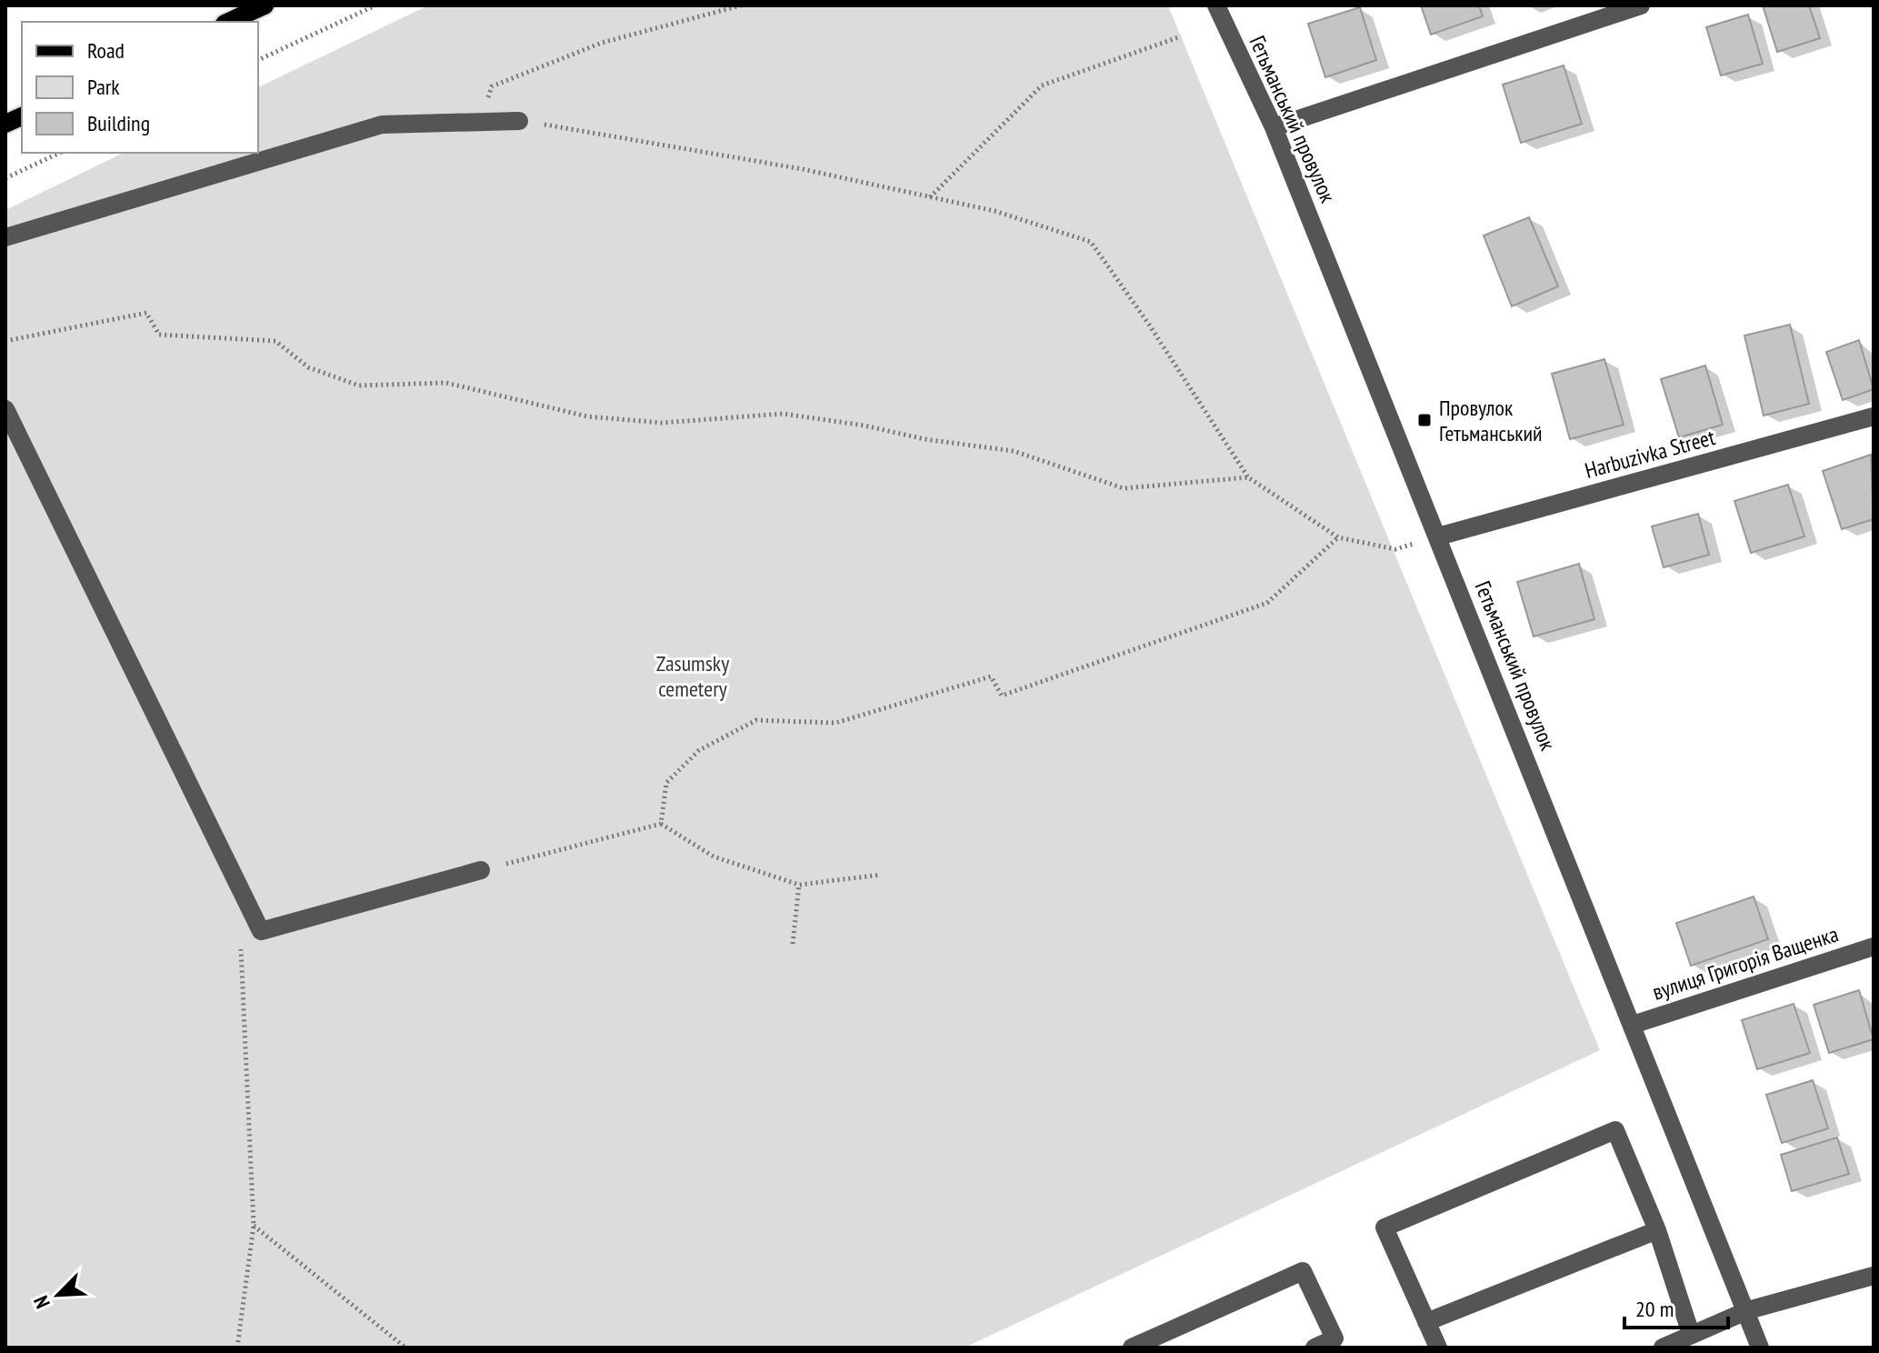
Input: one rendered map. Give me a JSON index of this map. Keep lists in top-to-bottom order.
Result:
{
  "streets": {
    "street": ["Гетьманський провулок", "Harbuzivka Street", "вулиця Григорія Ващенка"]
  },
  "crossings": [
    ["Гетьманський провулок", "Harbuzivka Street"],
    ["Гетьманський провулок", "вулиця Григорія Ващенка"]
  ],
  "parks": ["Zasumsky cemetery"],
  "places": {
    "transit": ["Провулок Гетьманський"]
  },
  "legend": ["Road", "Park", "Building"],
  "scale_bar": "20 m",
  "north": "bottom left"
}
